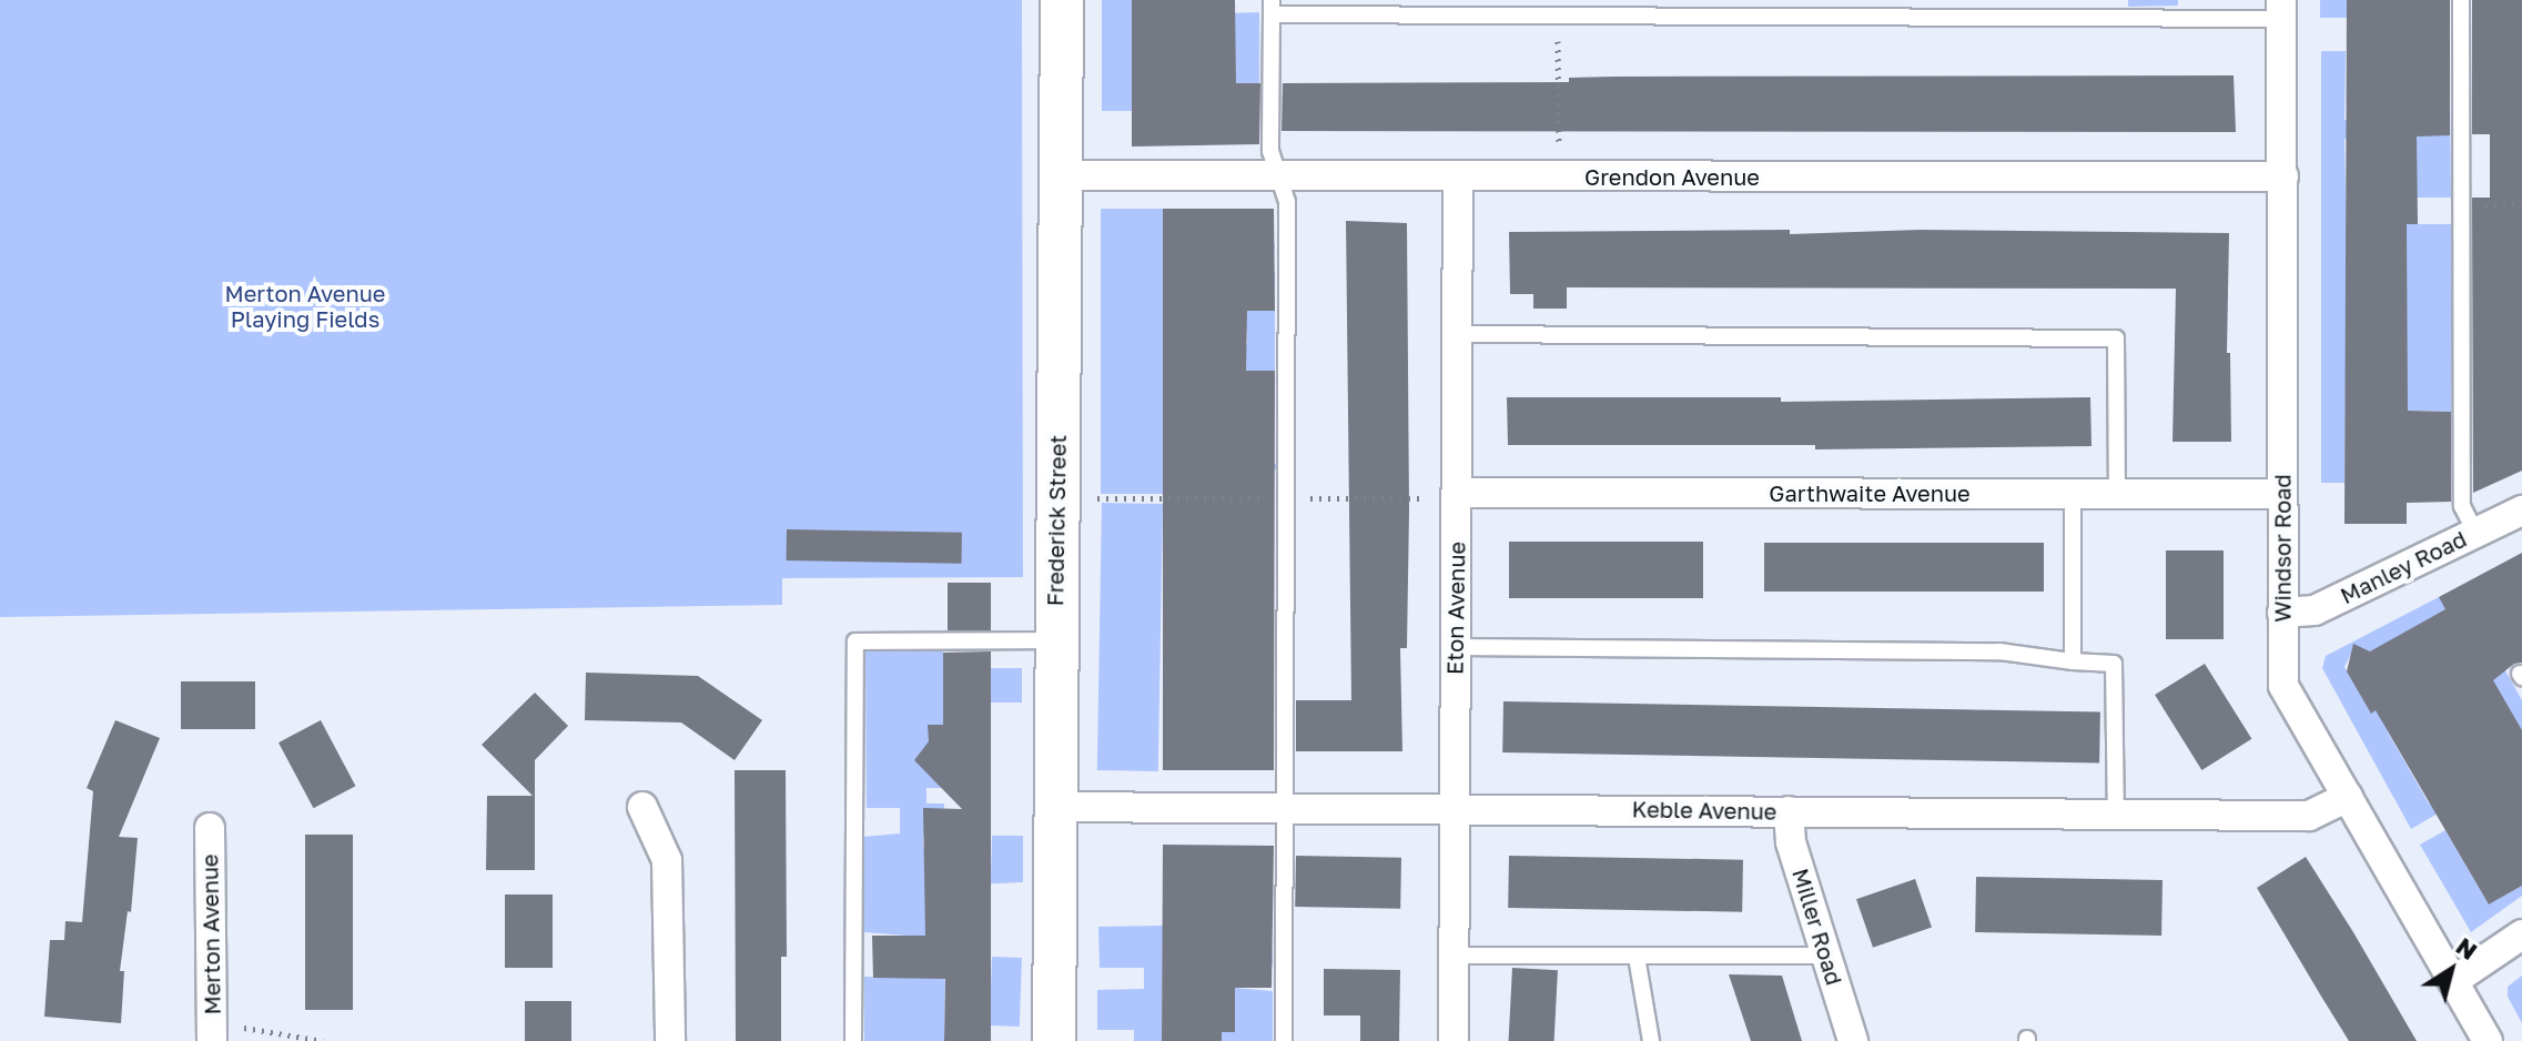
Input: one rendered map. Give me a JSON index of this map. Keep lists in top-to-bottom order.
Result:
{
  "streets": {
    "main road": ["Frederick Street"],
    "street": [
      "Grendon Avenue",
      "Garthwaite Avenue",
      "Windsor Road",
      "Manley Road",
      "Eton Avenue",
      "Keble Avenue",
      "Miller Road",
      "Merton Avenue"
    ]
  },
  "crossings": [
    ["Grendon Avenue", "Frederick Street"],
    ["Grendon Avenue", "Windsor Road"],
    ["Grendon Avenue", "Eton Avenue"],
    ["Garthwaite Avenue", "Windsor Road"],
    ["Garthwaite Avenue", "Eton Avenue"],
    ["Frederick Street", "Keble Avenue"],
    ["Windsor Road", "Manley Road"],
    ["Windsor Road", "Keble Avenue"],
    ["Eton Avenue", "Keble Avenue"],
    ["Keble Avenue", "Miller Road"]
  ],
  "parks": ["Merton Avenue Playing Fields"],
  "north": "top right"
}
